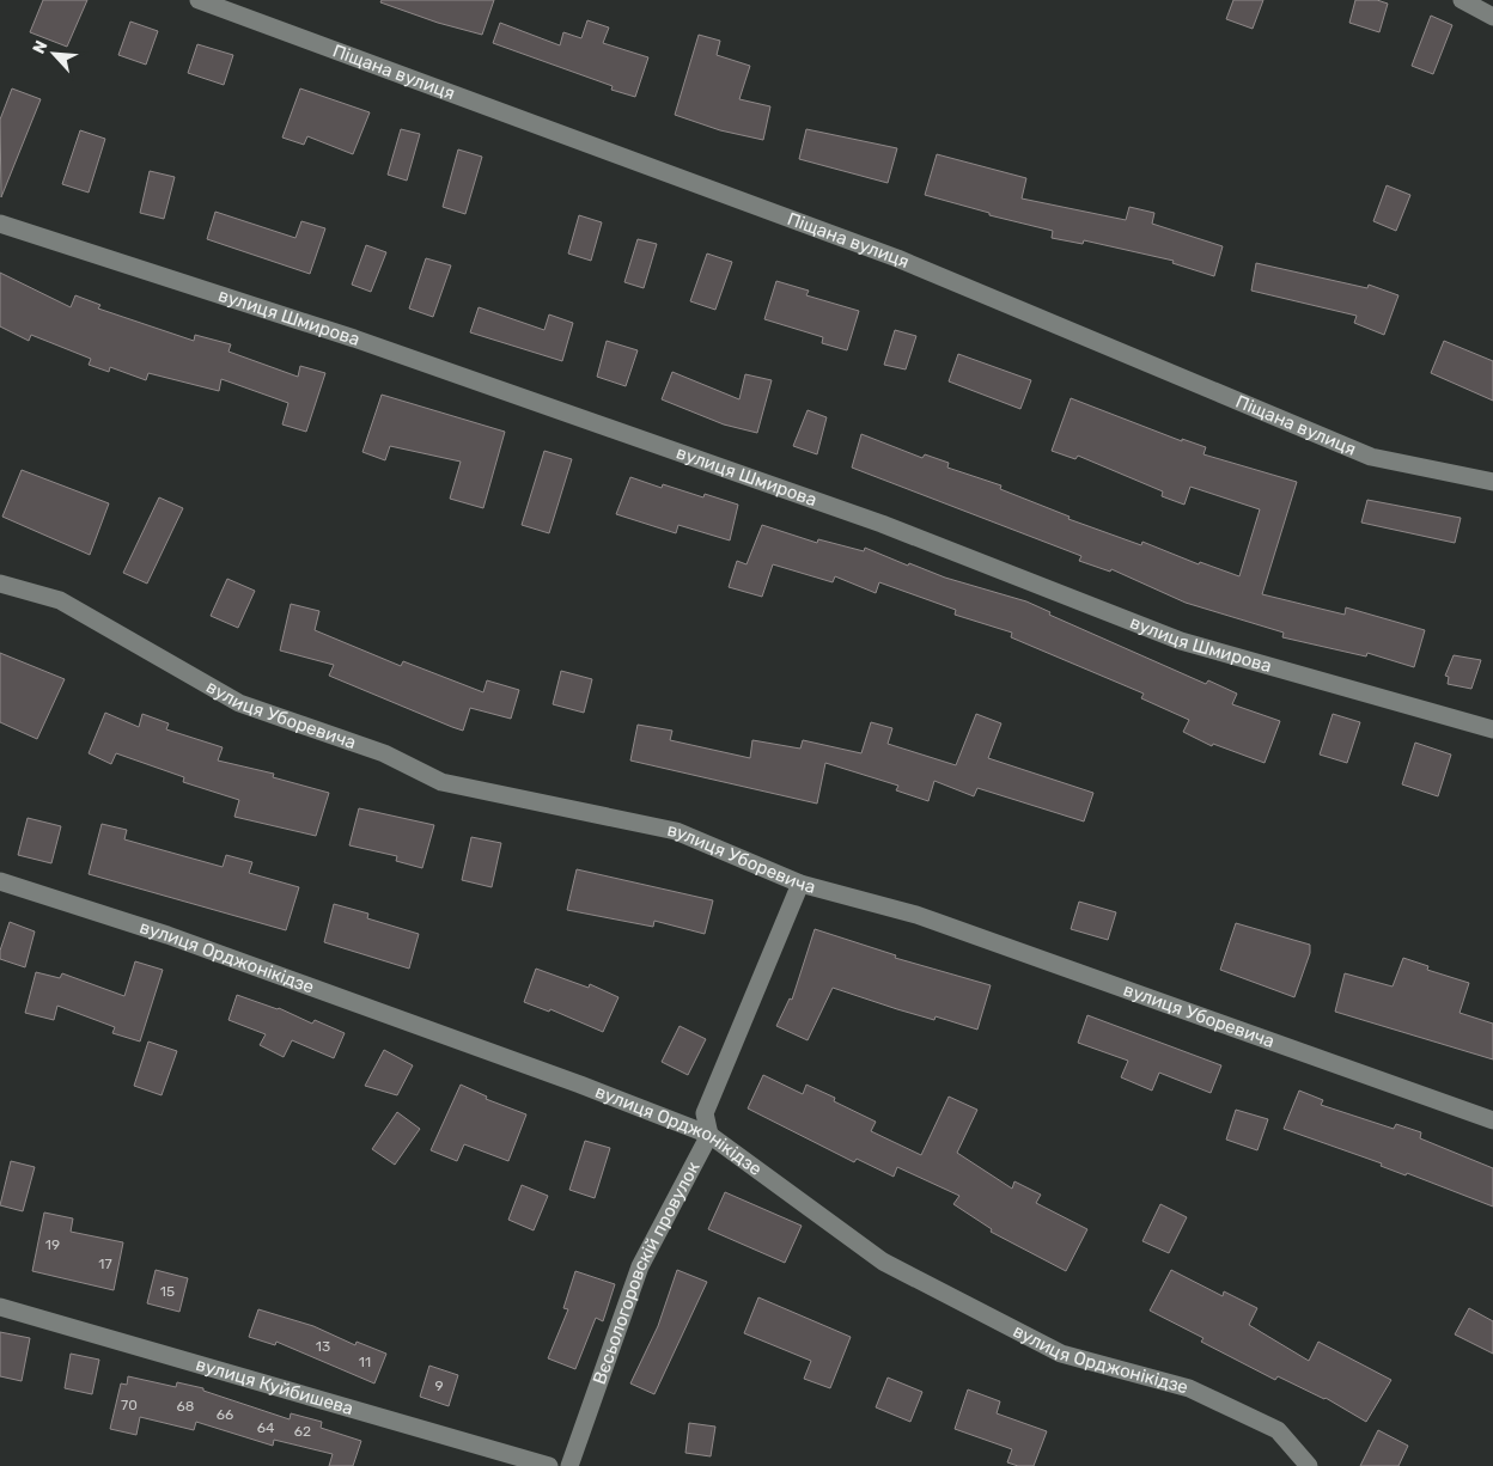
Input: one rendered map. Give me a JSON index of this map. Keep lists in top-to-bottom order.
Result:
{
  "streets": {
    "street": [
      "Піщана вулиця",
      "вулиця Шмирова",
      "вулиця Уборевича",
      "вулиця Орджонікідзе",
      "Вєсьологоровскій провулок",
      "вулиця Куйбишева"
    ]
  },
  "crossings": [
    ["вулиця Уборевича", "Вєсьологоровскій провулок"],
    ["вулиця Орджонікідзе", "Вєсьологоровскій провулок"]
  ],
  "house_numbers": [
    "19",
    "17",
    "15",
    "13",
    "11",
    "9",
    "70",
    "68",
    "66",
    "64",
    "62"
  ],
  "north": "top left"
}
